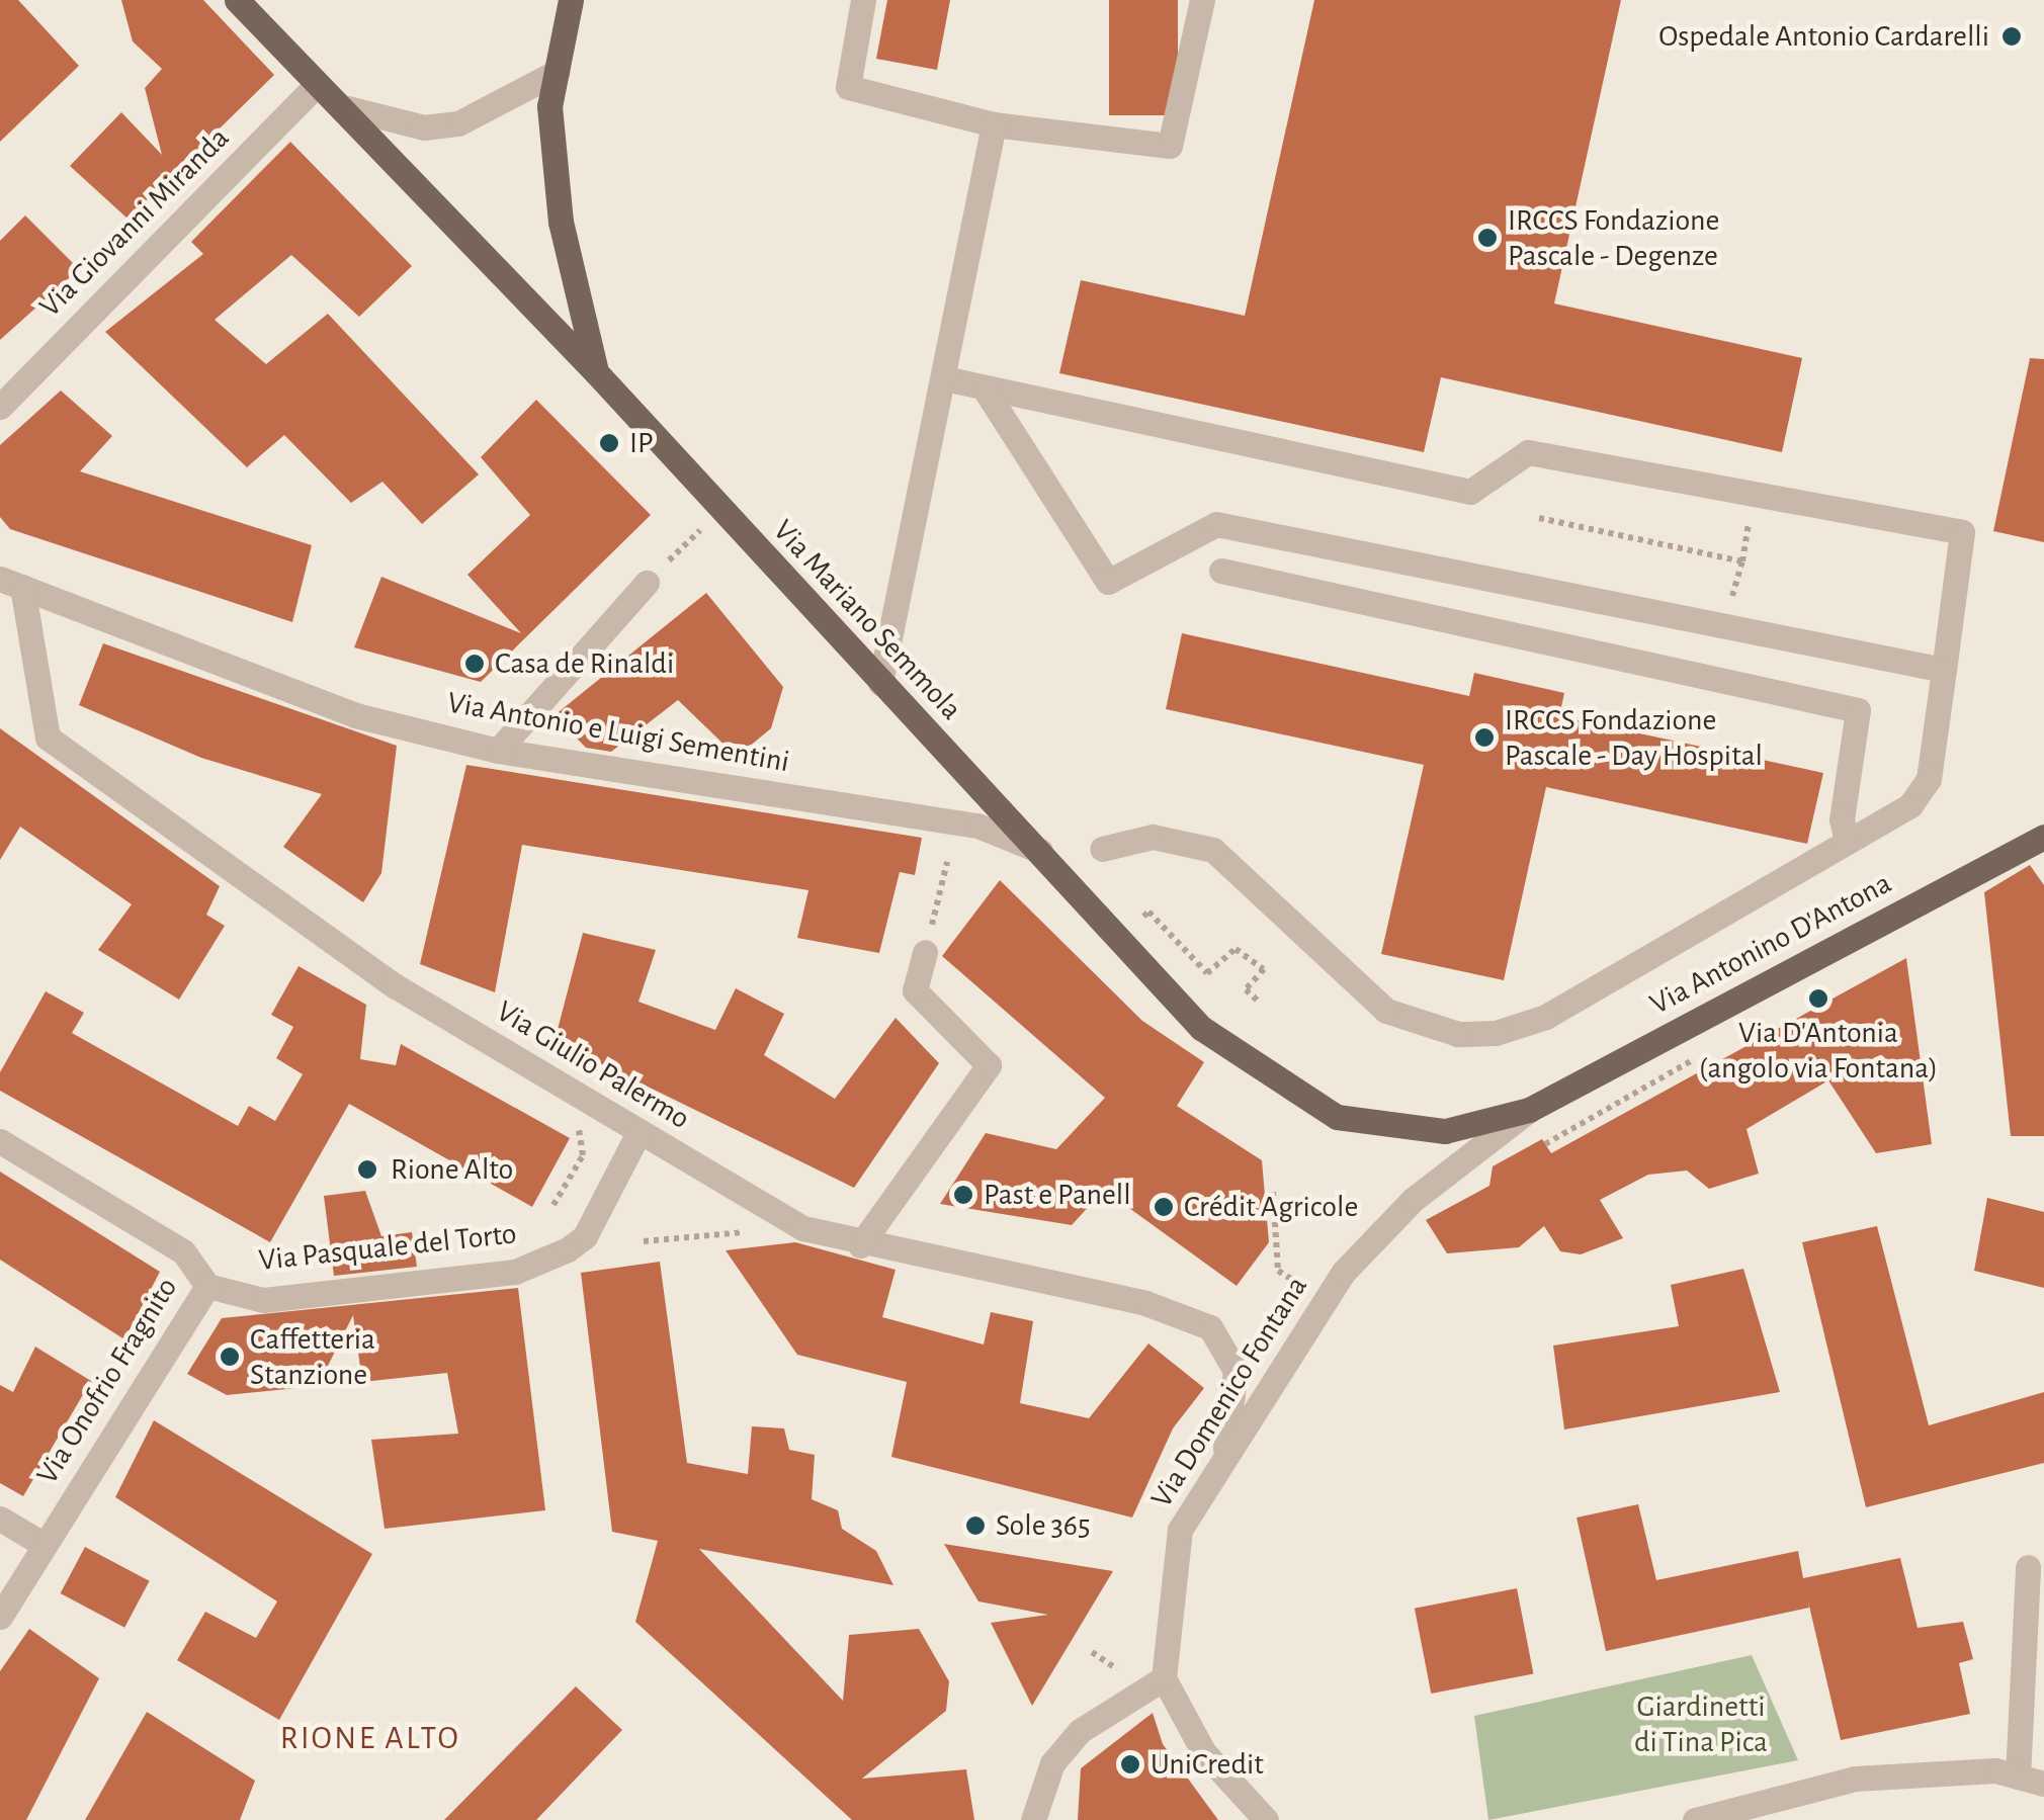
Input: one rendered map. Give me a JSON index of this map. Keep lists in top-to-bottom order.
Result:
{
  "streets": {
    "main road": ["Via Mariano Semmola", "Via Antonino D'Antona"],
    "street": [
      "Via Giovanni Miranda",
      "Via Antonio e Luigi Sementini",
      "Via Giulio Palermo",
      "Via Pasquale del Torto",
      "Via Onofrio Fragnito",
      "Via Domenico Fontana"
    ]
  },
  "crossings": [
    ["Via Giovanni Miranda", "Via Mariano Semmola"],
    ["Via Mariano Semmola", "Via Antonio e Luigi Sementini"],
    ["Via Mariano Semmola", "Via Antonino D'Antona"],
    ["Via Mariano Semmola", "Via Domenico Fontana"],
    ["Via Antonio e Luigi Sementini", "Via Giulio Palermo"],
    ["Via Antonino D'Antona", "Via Domenico Fontana"],
    ["Via Giulio Palermo", "Via Pasquale del Torto"],
    ["Via Giulio Palermo", "Via Domenico Fontana"],
    ["Via Pasquale del Torto", "Via Onofrio Fragnito"]
  ],
  "districts": ["RIONE ALTO"],
  "parks": ["Giardinetti di Tina Pica"],
  "places": [
    "Ospedale Antonio Cardarelli",
    "IRCCS Fondazione Pascale - Degenze",
    "IP",
    "Casa de Rinaldi",
    "IRCCS Fondazione Pascale - Day Hospital",
    "Via D'Antonia (angolo via Fontana)",
    "Rione Alto",
    "Past e Panell",
    "Crédit Agricole",
    "Caffetteria Stanzione",
    "Sole 365",
    "UniCredit"
  ]
}
